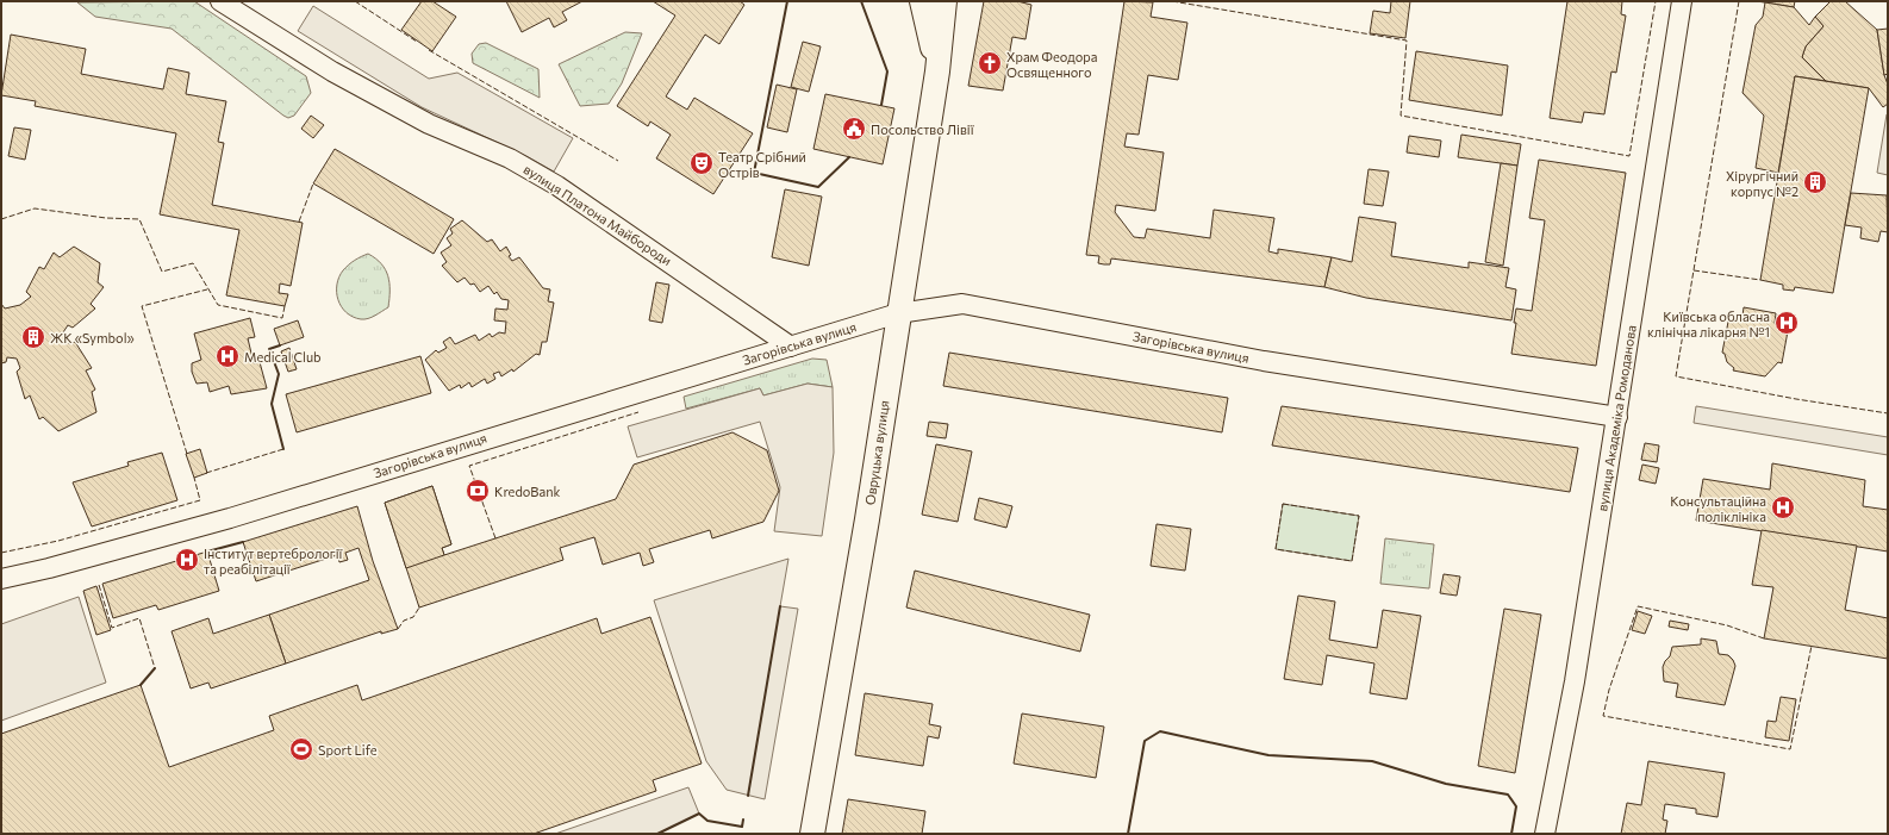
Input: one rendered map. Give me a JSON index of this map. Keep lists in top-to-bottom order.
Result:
{
  "streets": {
    "street": [
      "вулиця Платона Майбороди",
      "Загорівська вулиця",
      "вулиця Академіка Ромоданова",
      "Овруцька вулиця"
    ]
  },
  "crossings": [
    ["вулиця Платона Майбороди", "Загорівська вулиця"],
    ["Загорівська вулиця", "вулиця Академіка Ромоданова"],
    ["Загорівська вулиця", "Овруцька вулиця"]
  ],
  "places": {
    "church": ["Храм Феодора Освященного"],
    "public building": ["Посольство Лівії"],
    "theatre": ["Театр Срібний Острів"],
    "building": ["Хірургічний корпус №2", "ЖК «Symbol»"],
    "hospital": [
      "Київська обласна клінічна лікарня №1",
      "Medical Club",
      "Консультаційна поліклініка",
      "Інститут вертебрології та реабілітації"
    ],
    "bank": ["KredoBank"],
    "sports": ["Sport Life"]
  }
}
